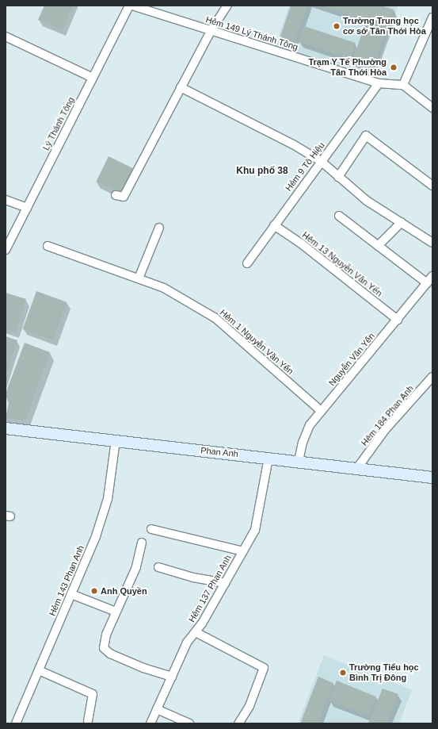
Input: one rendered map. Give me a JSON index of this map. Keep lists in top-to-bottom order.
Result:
{
  "streets": {
    "main road": ["Phan Anh"],
    "street": [
      "Hẻm 149 Lý Thánh Tông",
      "Lý Thánh Tông",
      "Hẻm 9 Tô Hiệu",
      "Hẻm 13 Nguyễn Văn Yến",
      "Hẻm 1 Nguyễn Văn Yến",
      "Nguyễn Văn Yến",
      "Hẻm 184 Phan Anh",
      "Hẻm 143 Phan Anh",
      "Hẻm 137 Phan Anh"
    ]
  },
  "crossings": [
    ["Hẻm 149 Lý Thánh Tông", "Hẻm 9 Tô Hiệu"],
    ["Hẻm 9 Tô Hiệu", "Hẻm 13 Nguyễn Văn Yến"],
    ["Hẻm 13 Nguyễn Văn Yến", "Nguyễn Văn Yến"],
    ["Hẻm 1 Nguyễn Văn Yến", "Nguyễn Văn Yến"],
    ["Nguyễn Văn Yến", "Phan Anh"],
    ["Hẻm 184 Phan Anh", "Phan Anh"],
    ["Phan Anh", "Hẻm 143 Phan Anh"],
    ["Phan Anh", "Hẻm 137 Phan Anh"]
  ],
  "districts": ["Khu phố 38"],
  "places": [
    "Trường Trung học cơ sở Tân Thới Hòa",
    "Trạm Y Tế Phường Tân Thới Hòa",
    "Anh Quyền",
    "Trường Tiểu học Bình Trị Đông"
  ]
}
